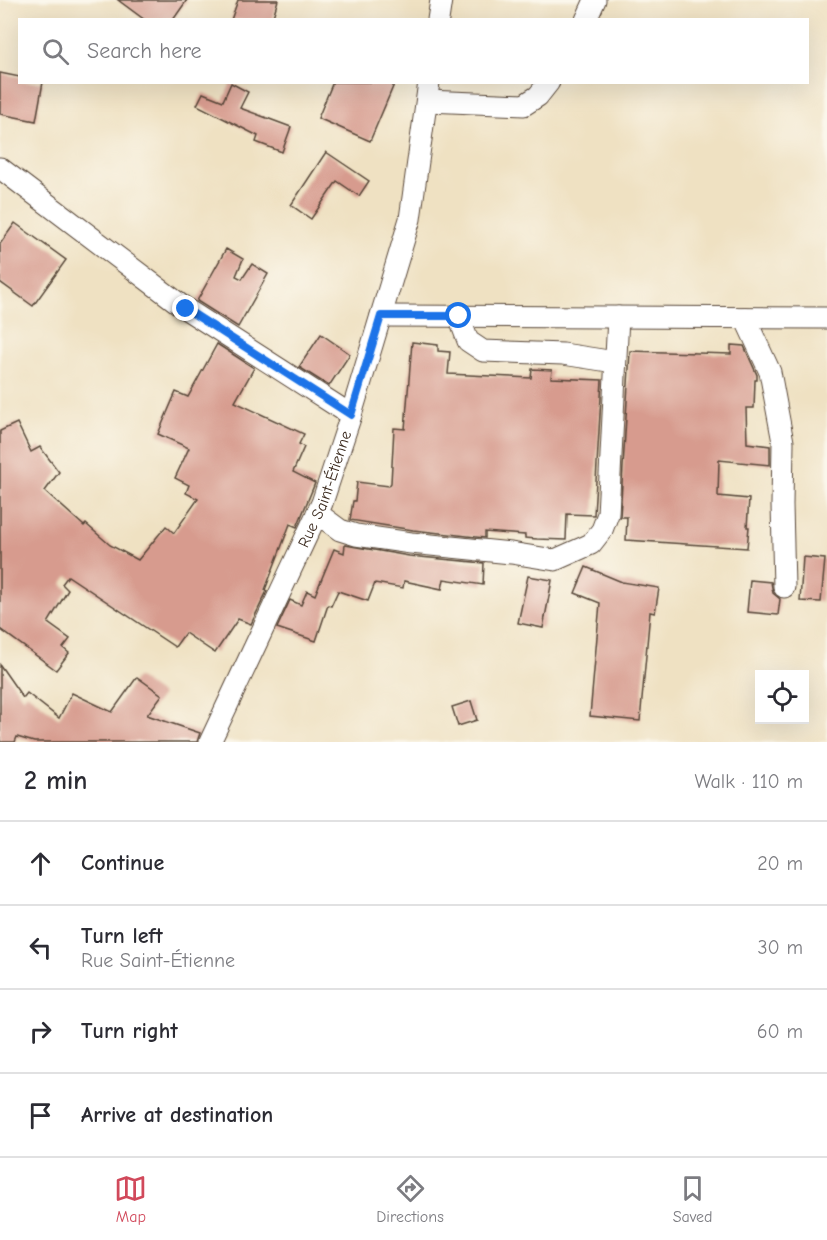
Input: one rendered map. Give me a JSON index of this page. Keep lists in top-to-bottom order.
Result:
{
  "streets": {
    "street": ["Rue Saint-Étienne"]
  },
  "page": {
    "search": "Search here",
    "heading": ["2 min", "Walk · 110 m"],
    "list": [
      ["Continue", "20 m"],
      ["Turn left", "Rue Saint-Étienne", "30 m"],
      ["Turn right", "60 m"],
      "Arrive at destination"
    ],
    "nav": ["Map", "Directions", "Saved"]
  }
}
